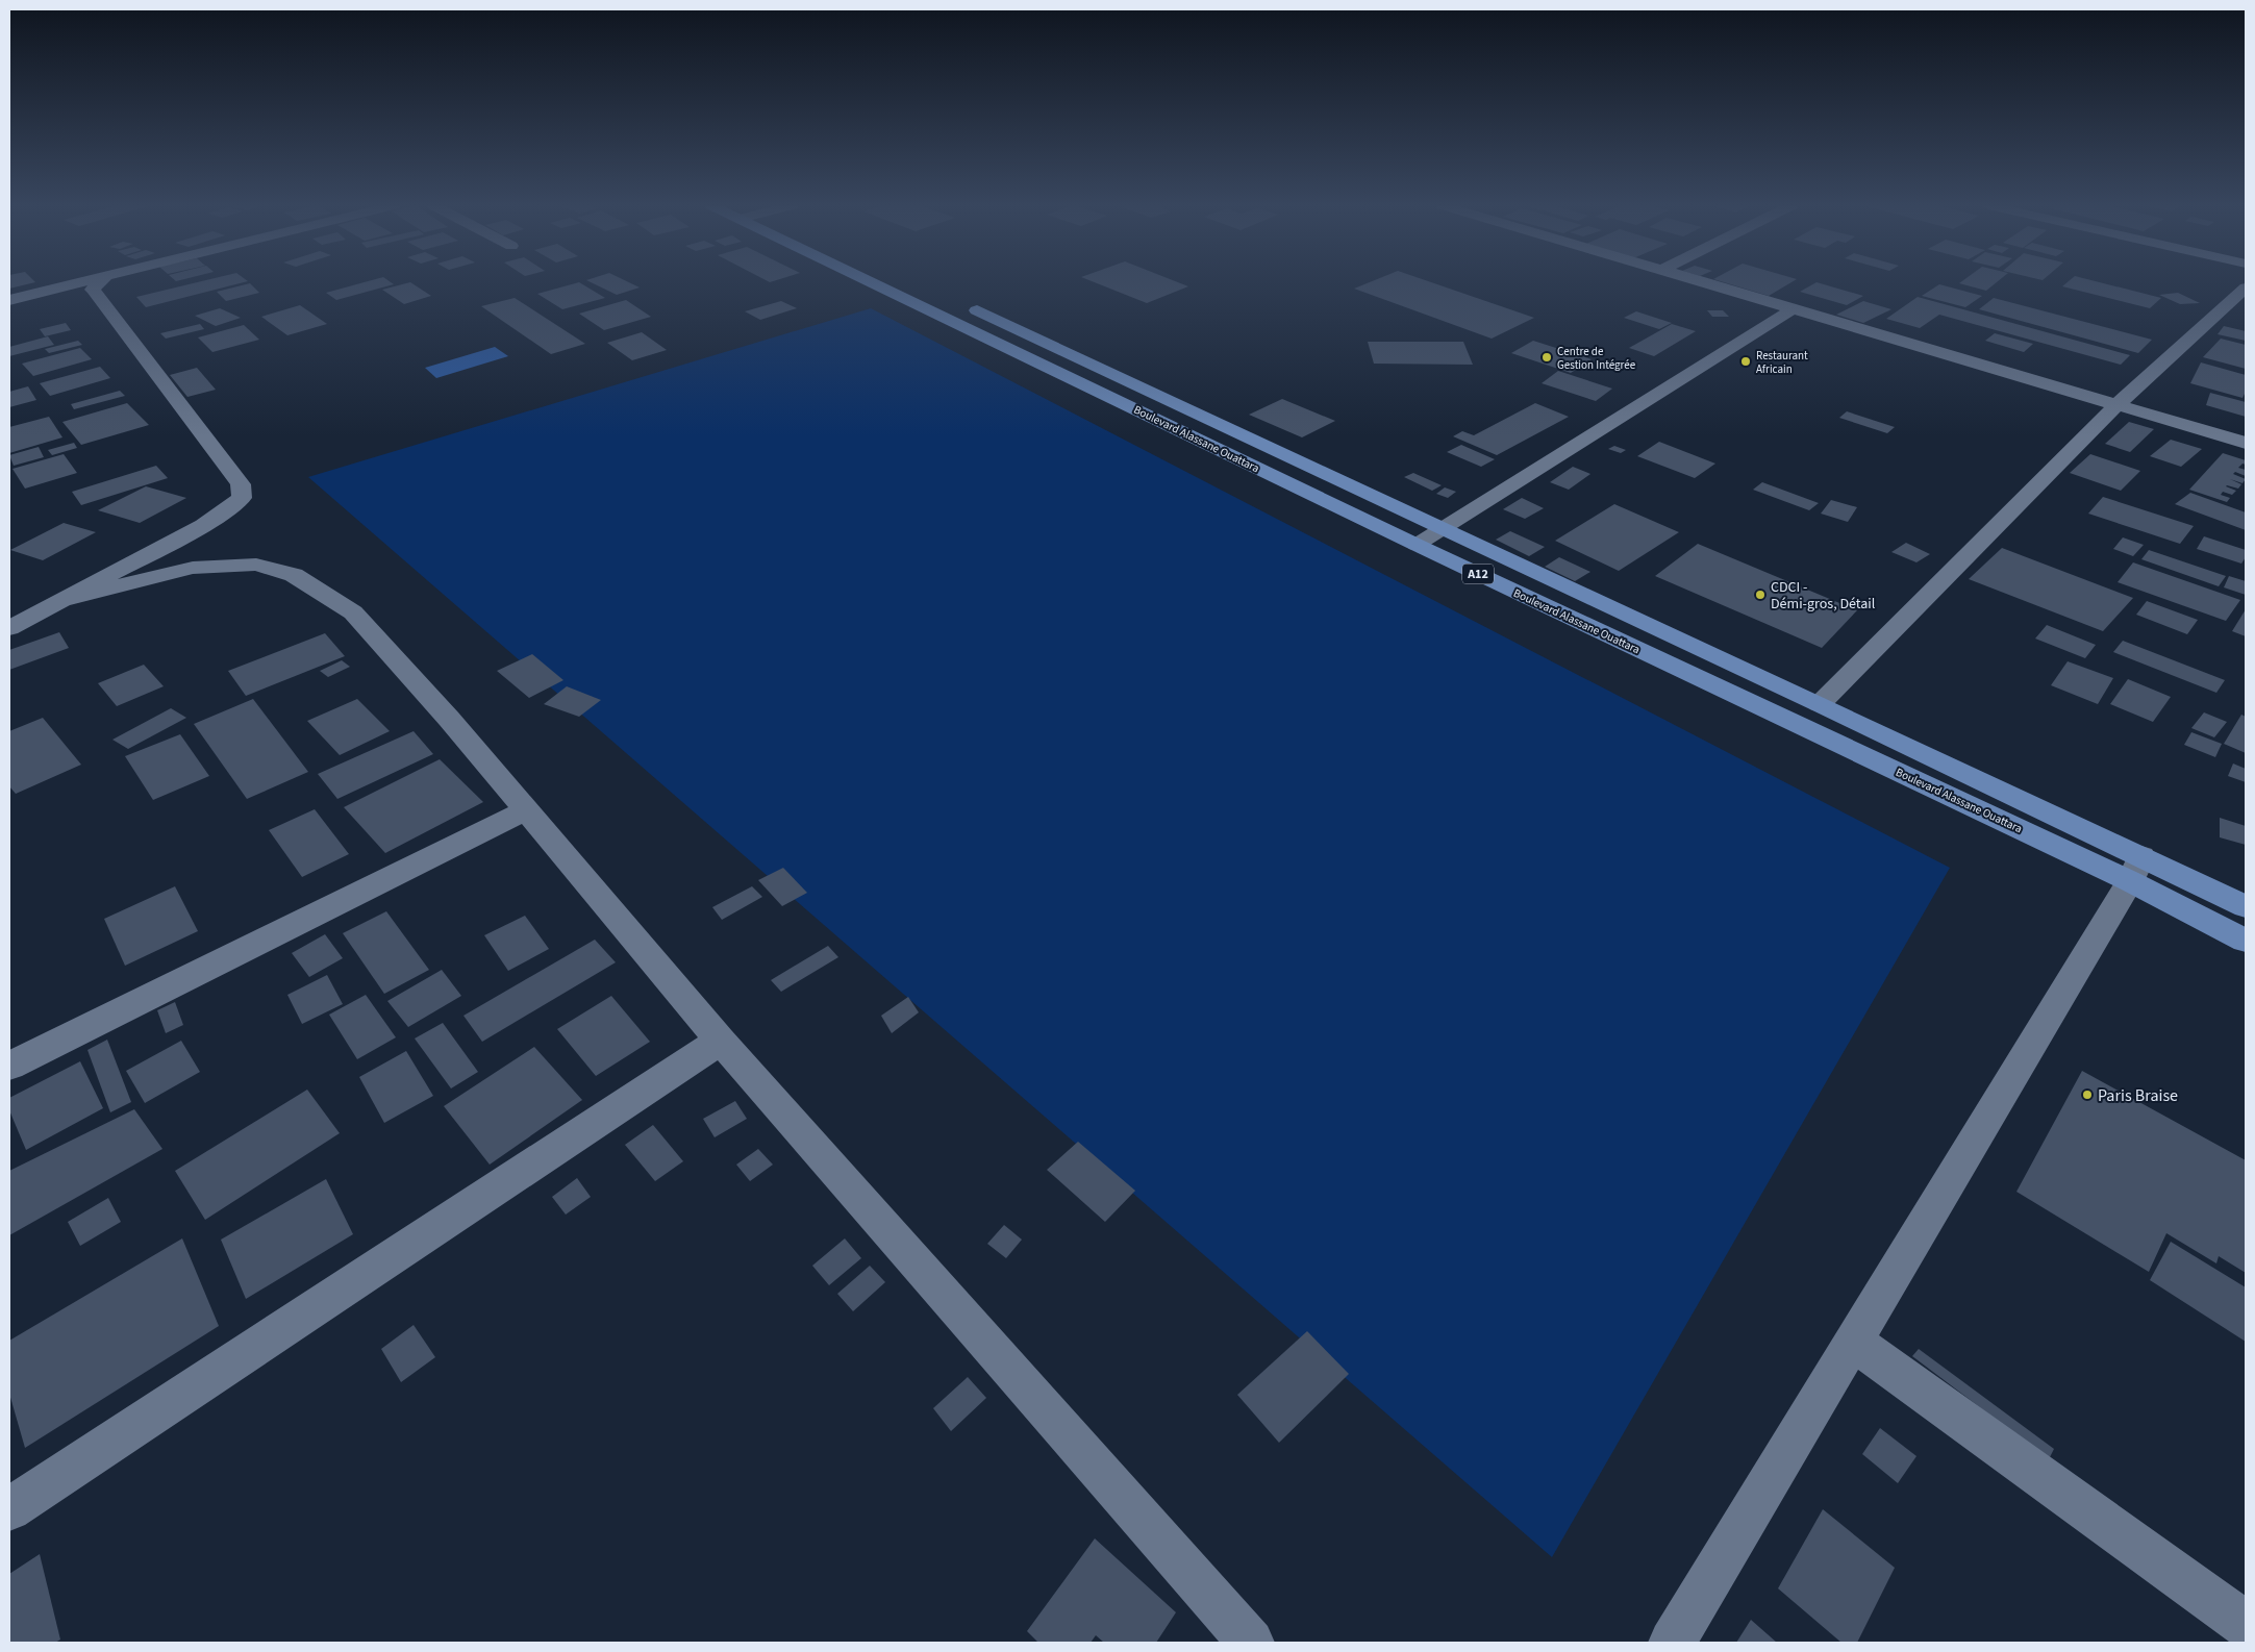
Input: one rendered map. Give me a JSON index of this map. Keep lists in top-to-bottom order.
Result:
{
  "streets": {
    "main road": ["Boulevard Alassane Ouattara", "A12"]
  },
  "places": [
    "Centre de Gestion Intégrée",
    "Restaurant Africain",
    "CDCI - Démi-gros, Détail",
    "Paris Braise"
  ]
}
